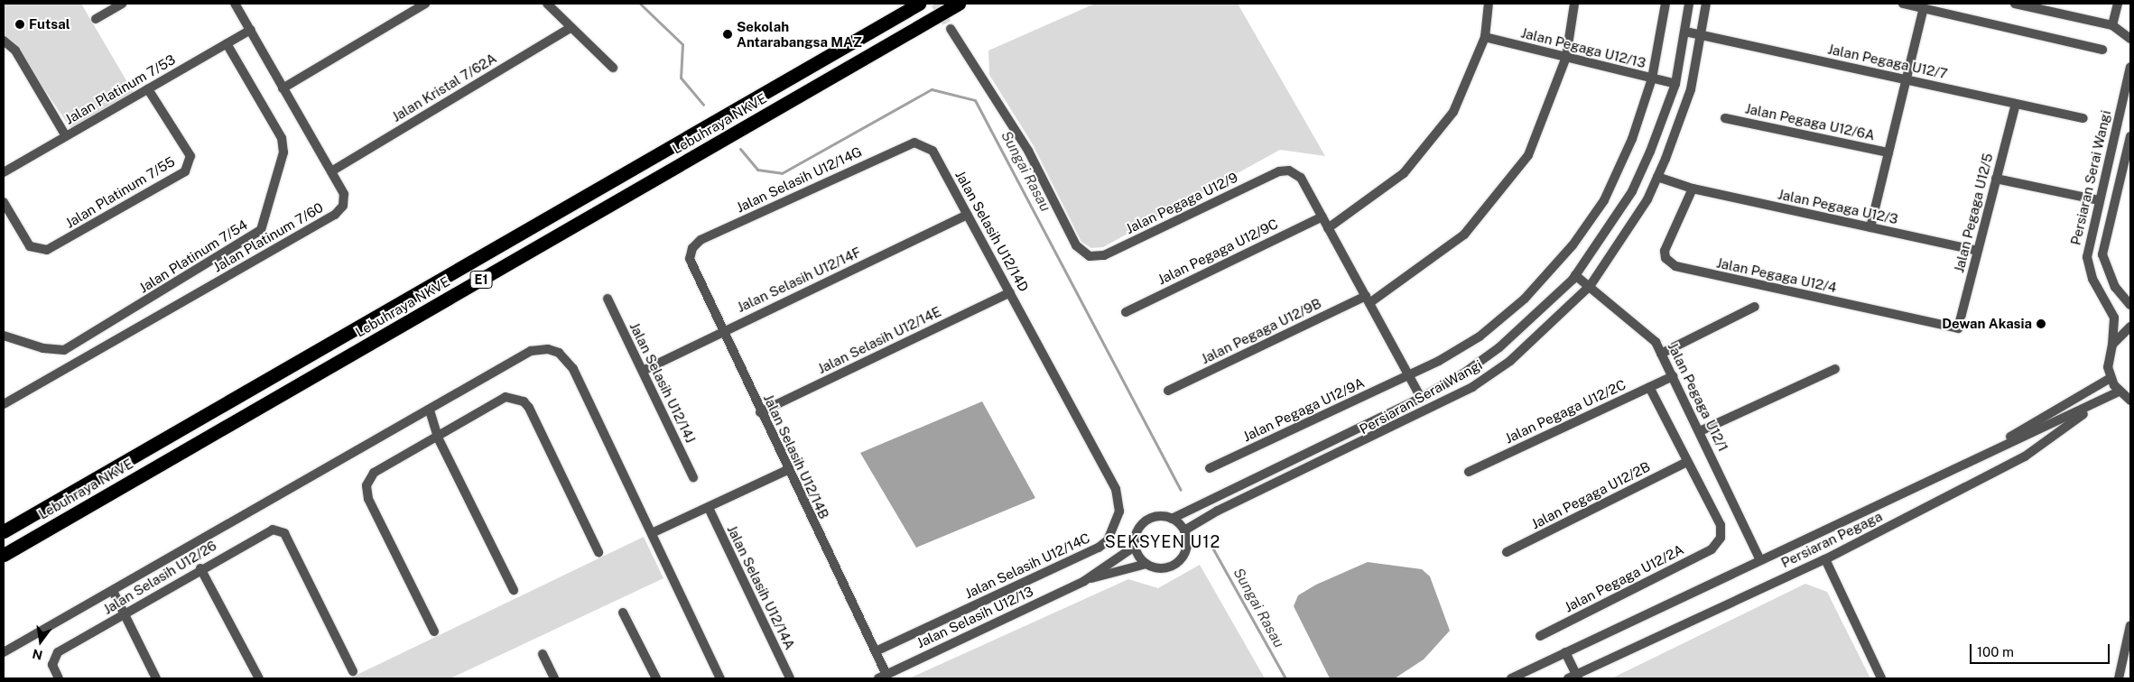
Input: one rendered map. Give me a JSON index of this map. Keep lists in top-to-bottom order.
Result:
{
  "streets": {
    "highway": ["Lebuhraya NKVE", "E1"],
    "street": [
      "Jalan Pegaga U12/13",
      "Jalan Pegaga U12/7",
      "Jalan Kristal 7/62A",
      "Jalan Platinum 7/53",
      "Jalan Pegaga U12/6A",
      "Persiaran Serai Wangi",
      "Jalan Selasih U12/14G",
      "Jalan Platinum 7/55",
      "Jalan Pegaga U12/9",
      "Jalan Pegaga U12/3",
      "Jalan Pegaga U12/5",
      "Jalan Selasih U12/14D",
      "Jalan Platinum 7/60",
      "Jalan Pegaga U12/9C",
      "Jalan Platinum 7/54",
      "Jalan Pegaga U12/4",
      "Jalan Selasih U12/14F",
      "Jalan Pegaga U12/9B",
      "Jalan Selasih U12/14E",
      "Jalan Selasih U12/14J",
      "Jalan Pegaga U12/1",
      "Jalan Pegaga U12/9A",
      "Jalan Pegaga U12/2C",
      "Jalan Selasih U12/14B",
      "Jalan Pegaga U12/2B",
      "Persiaran Pegaga",
      "Jalan Selasih U12/14C",
      "Jalan Selasih U12/26",
      "Jalan Pegaga U12/2A",
      "Jalan Selasih U12/14A",
      "Jalan Selasih U12/13"
    ]
  },
  "crossings": [
    ["Jalan Pegaga U12/13", "Persiaran Serai Wangi"],
    ["Jalan Pegaga U12/13", "Jalan Pegaga U12/9B"],
    ["Jalan Pegaga U12/13", "Jalan Pegaga U12/9A"],
    ["Jalan Pegaga U12/7", "Persiaran Serai Wangi"],
    ["Jalan Pegaga U12/7", "Jalan Pegaga U12/5"],
    ["Jalan Kristal 7/62A", "Jalan Platinum 7/60"],
    ["Jalan Platinum 7/53", "Jalan Platinum 7/55"],
    ["Jalan Platinum 7/53", "Jalan Platinum 7/60"],
    ["Jalan Platinum 7/53", "Jalan Platinum 7/54"],
    ["Persiaran Serai Wangi", "Jalan Pegaga U12/9"],
    ["Persiaran Serai Wangi", "Jalan Pegaga U12/3"],
    ["Persiaran Serai Wangi", "Jalan Pegaga U12/1"],
    ["Persiaran Serai Wangi", "Persiaran Pegaga"],
    ["Persiaran Serai Wangi", "Jalan Selasih U12/13"],
    ["Jalan Selasih U12/14G", "Jalan Selasih U12/14D"],
    ["Jalan Selasih U12/14G", "Jalan Selasih U12/14B"],
    ["Jalan Pegaga U12/9", "Jalan Pegaga U12/9C"],
    ["Jalan Pegaga U12/9", "Jalan Pegaga U12/9B"],
    ["Jalan Pegaga U12/9", "Jalan Pegaga U12/9A"],
    ["Jalan Pegaga U12/3", "Jalan Pegaga U12/5"],
    ["Jalan Pegaga U12/3", "Jalan Pegaga U12/4"],
    ["Jalan Pegaga U12/5", "Jalan Pegaga U12/4"],
    ["Jalan Selasih U12/14D", "Jalan Selasih U12/14F"],
    ["Jalan Selasih U12/14D", "Jalan Selasih U12/14E"],
    ["Jalan Selasih U12/14D", "Jalan Selasih U12/14C"],
    ["Jalan Selasih U12/14F", "Jalan Selasih U12/14J"],
    ["Jalan Selasih U12/14F", "Jalan Selasih U12/14B"],
    ["Jalan Selasih U12/14E", "Jalan Selasih U12/14B"],
    ["Jalan Pegaga U12/1", "Jalan Pegaga U12/2C"],
    ["Jalan Pegaga U12/1", "Persiaran Pegaga"],
    ["Jalan Selasih U12/14B", "Jalan Selasih U12/14C"],
    ["Jalan Selasih U12/14B", "Jalan Selasih U12/13"],
    ["Jalan Pegaga U12/2B", "Jalan Pegaga U12/2A"]
  ],
  "districts": ["SEKSYEN U12"],
  "water": ["Sungai Rasau"],
  "places": ["Futsal", "Sekolah Antarabangsa MAZ", "Dewan Akasia"],
  "scale_bar": "100 m",
  "north": "bottom"
}
